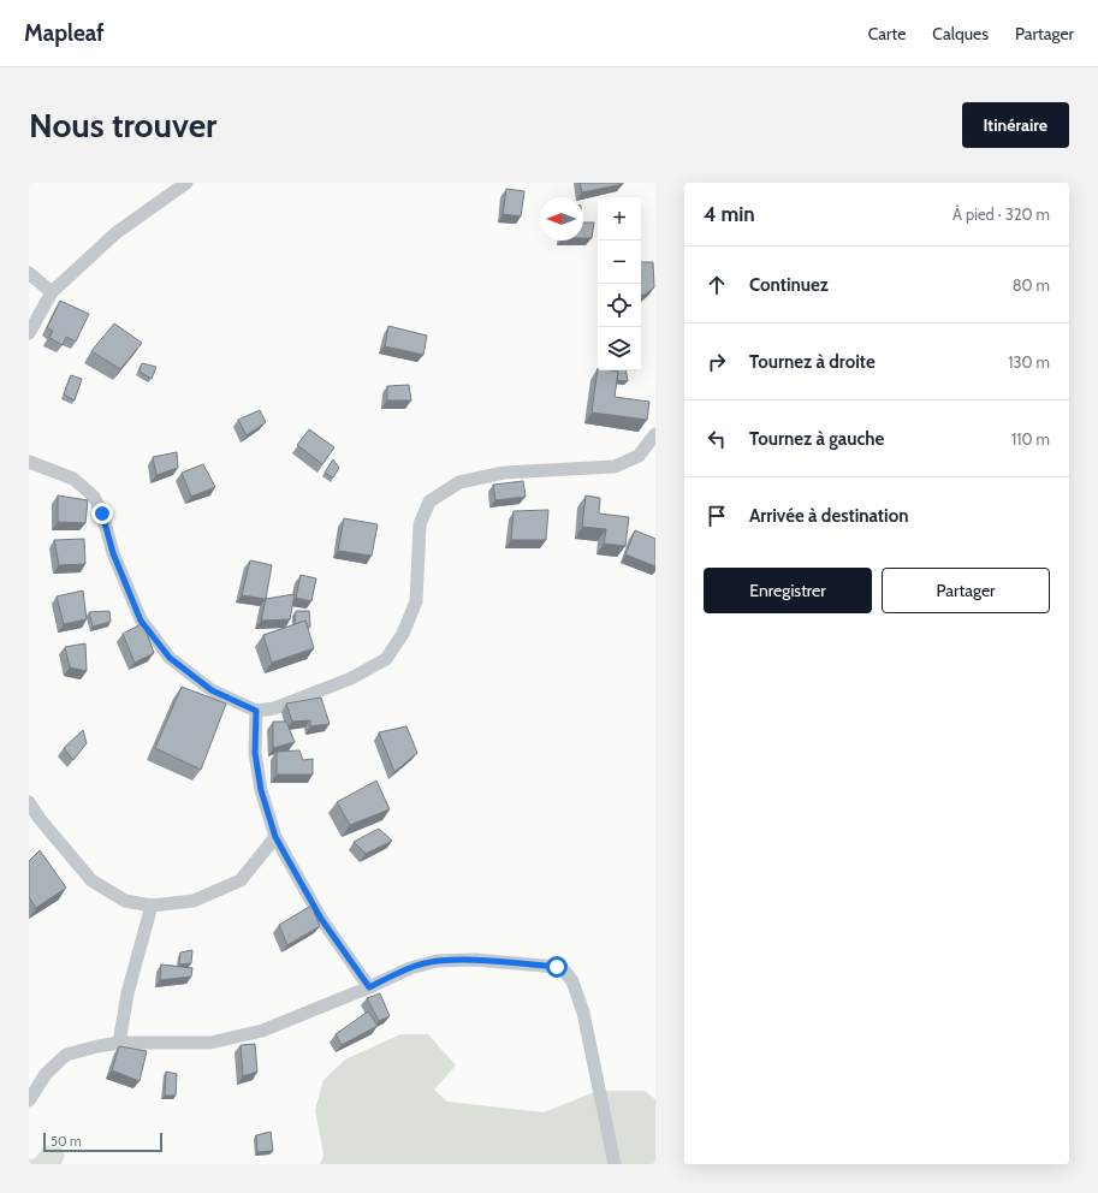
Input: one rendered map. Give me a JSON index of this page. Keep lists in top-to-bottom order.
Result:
{
  "scale_bar": "50 m",
  "north": "left",
  "page": {
    "header": "Mapleaf",
    "nav": ["Carte", "Calques", "Partager"],
    "buttons": [
      "Itinéraire",
      ["Enregistrer", "Partager"]
    ],
    "title": "Nous trouver",
    "heading": ["4 min", "À pied · 320 m"],
    "map_buttons": ["+", "−"],
    "list": [
      ["Continuez", "80 m"],
      ["Tournez à droite", "130 m"],
      ["Tournez à gauche", "110 m"],
      "Arrivée à destination"
    ],
    "scale": "50 m"
  }
}
